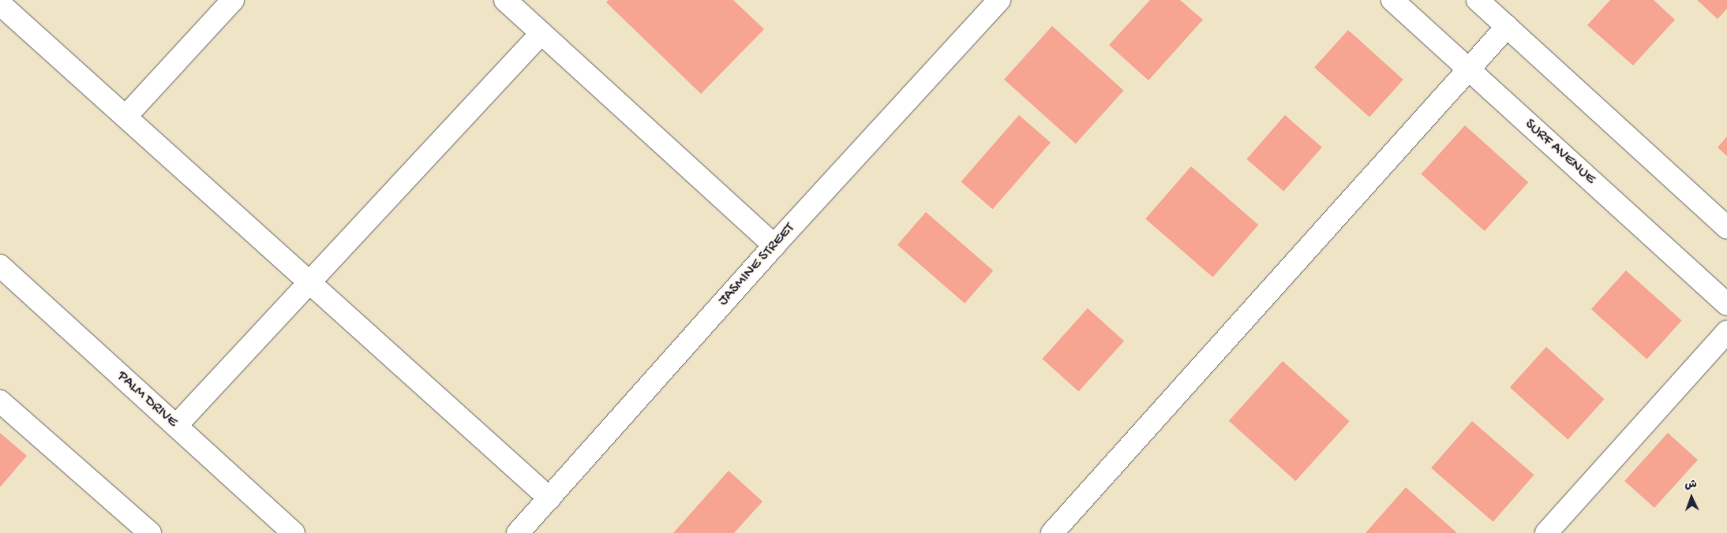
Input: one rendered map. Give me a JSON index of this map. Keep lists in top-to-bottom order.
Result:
{
  "streets": {
    "street": ["SURF AVENUE", "JASMINE STREET", "PALM DRIVE"]
  },
  "north": "top"
}
